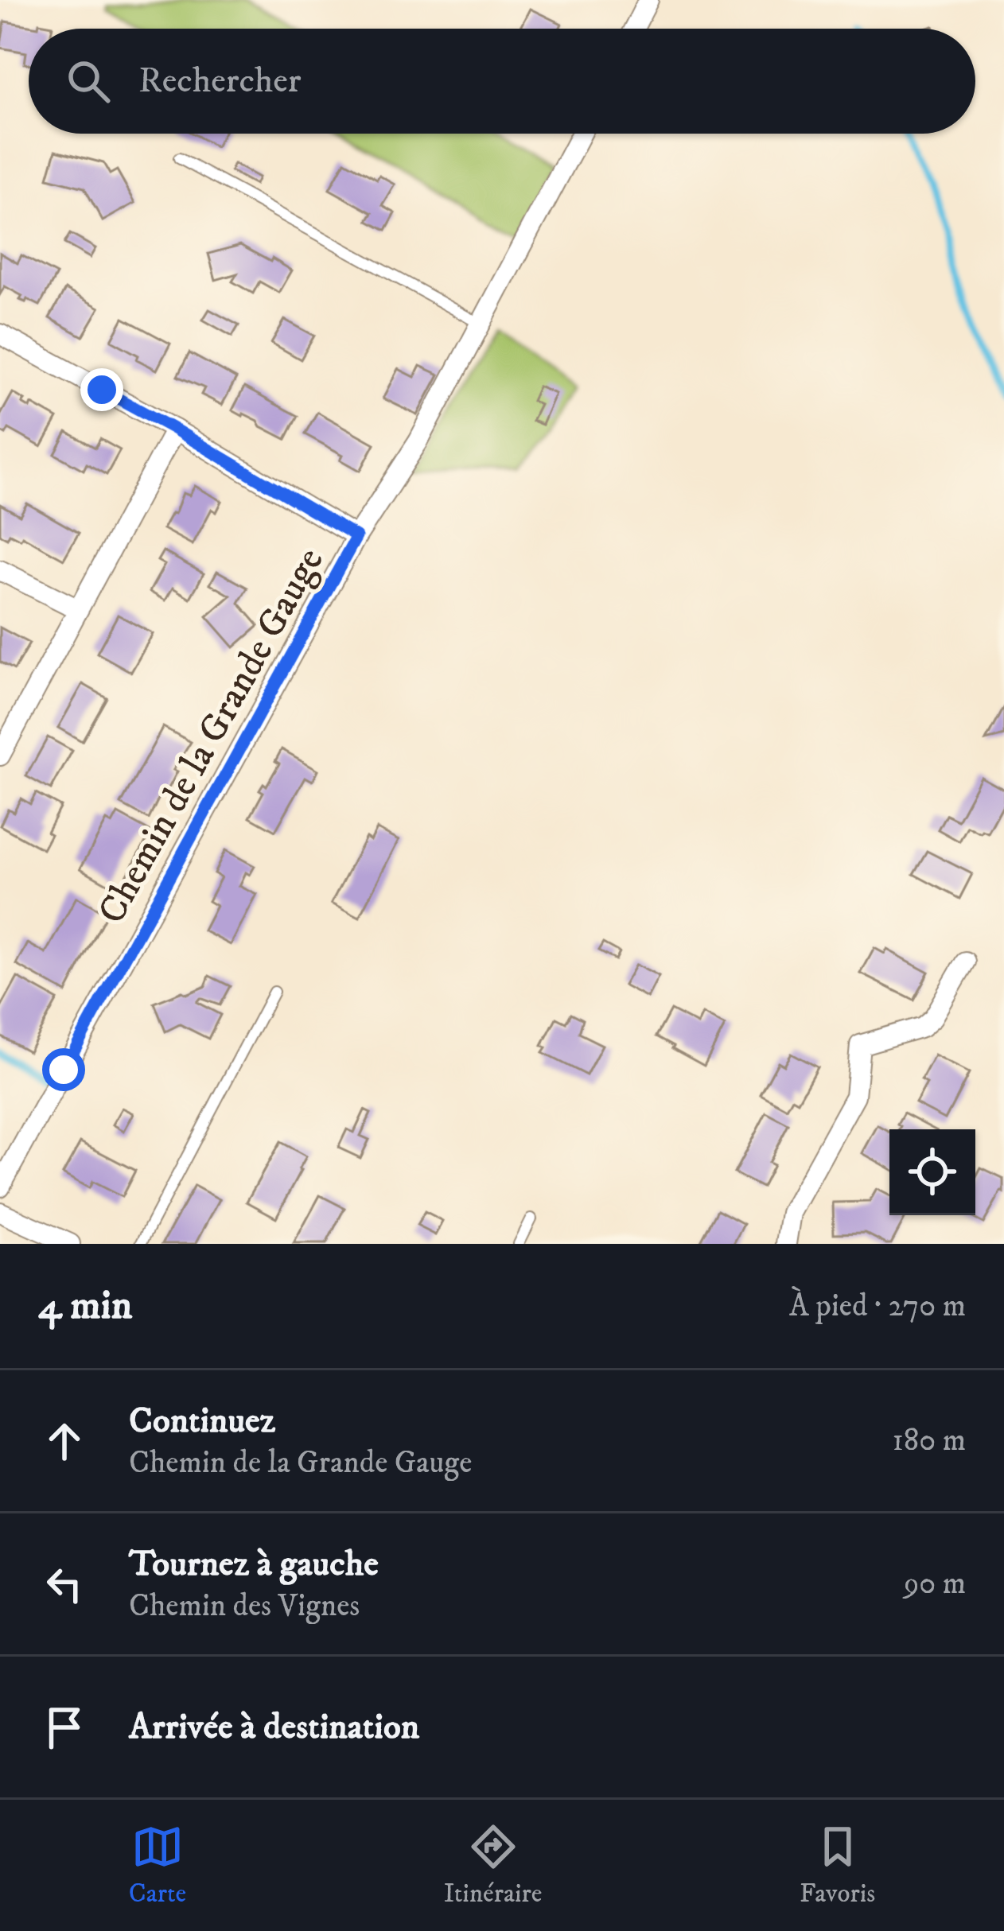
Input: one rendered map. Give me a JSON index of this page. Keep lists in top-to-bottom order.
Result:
{
  "streets": {
    "street": ["Chemin de la Grande Gauge"]
  },
  "page": {
    "search": "Rechercher",
    "heading": ["4 min", "À pied · 270 m"],
    "list": [
      ["Continuez", "Chemin de la Grande Gauge", "180 m"],
      ["Tournez à gauche", "Chemin des Vignes", "90 m"],
      "Arrivée à destination"
    ],
    "nav": ["Carte", "Itinéraire", "Favoris"]
  }
}
